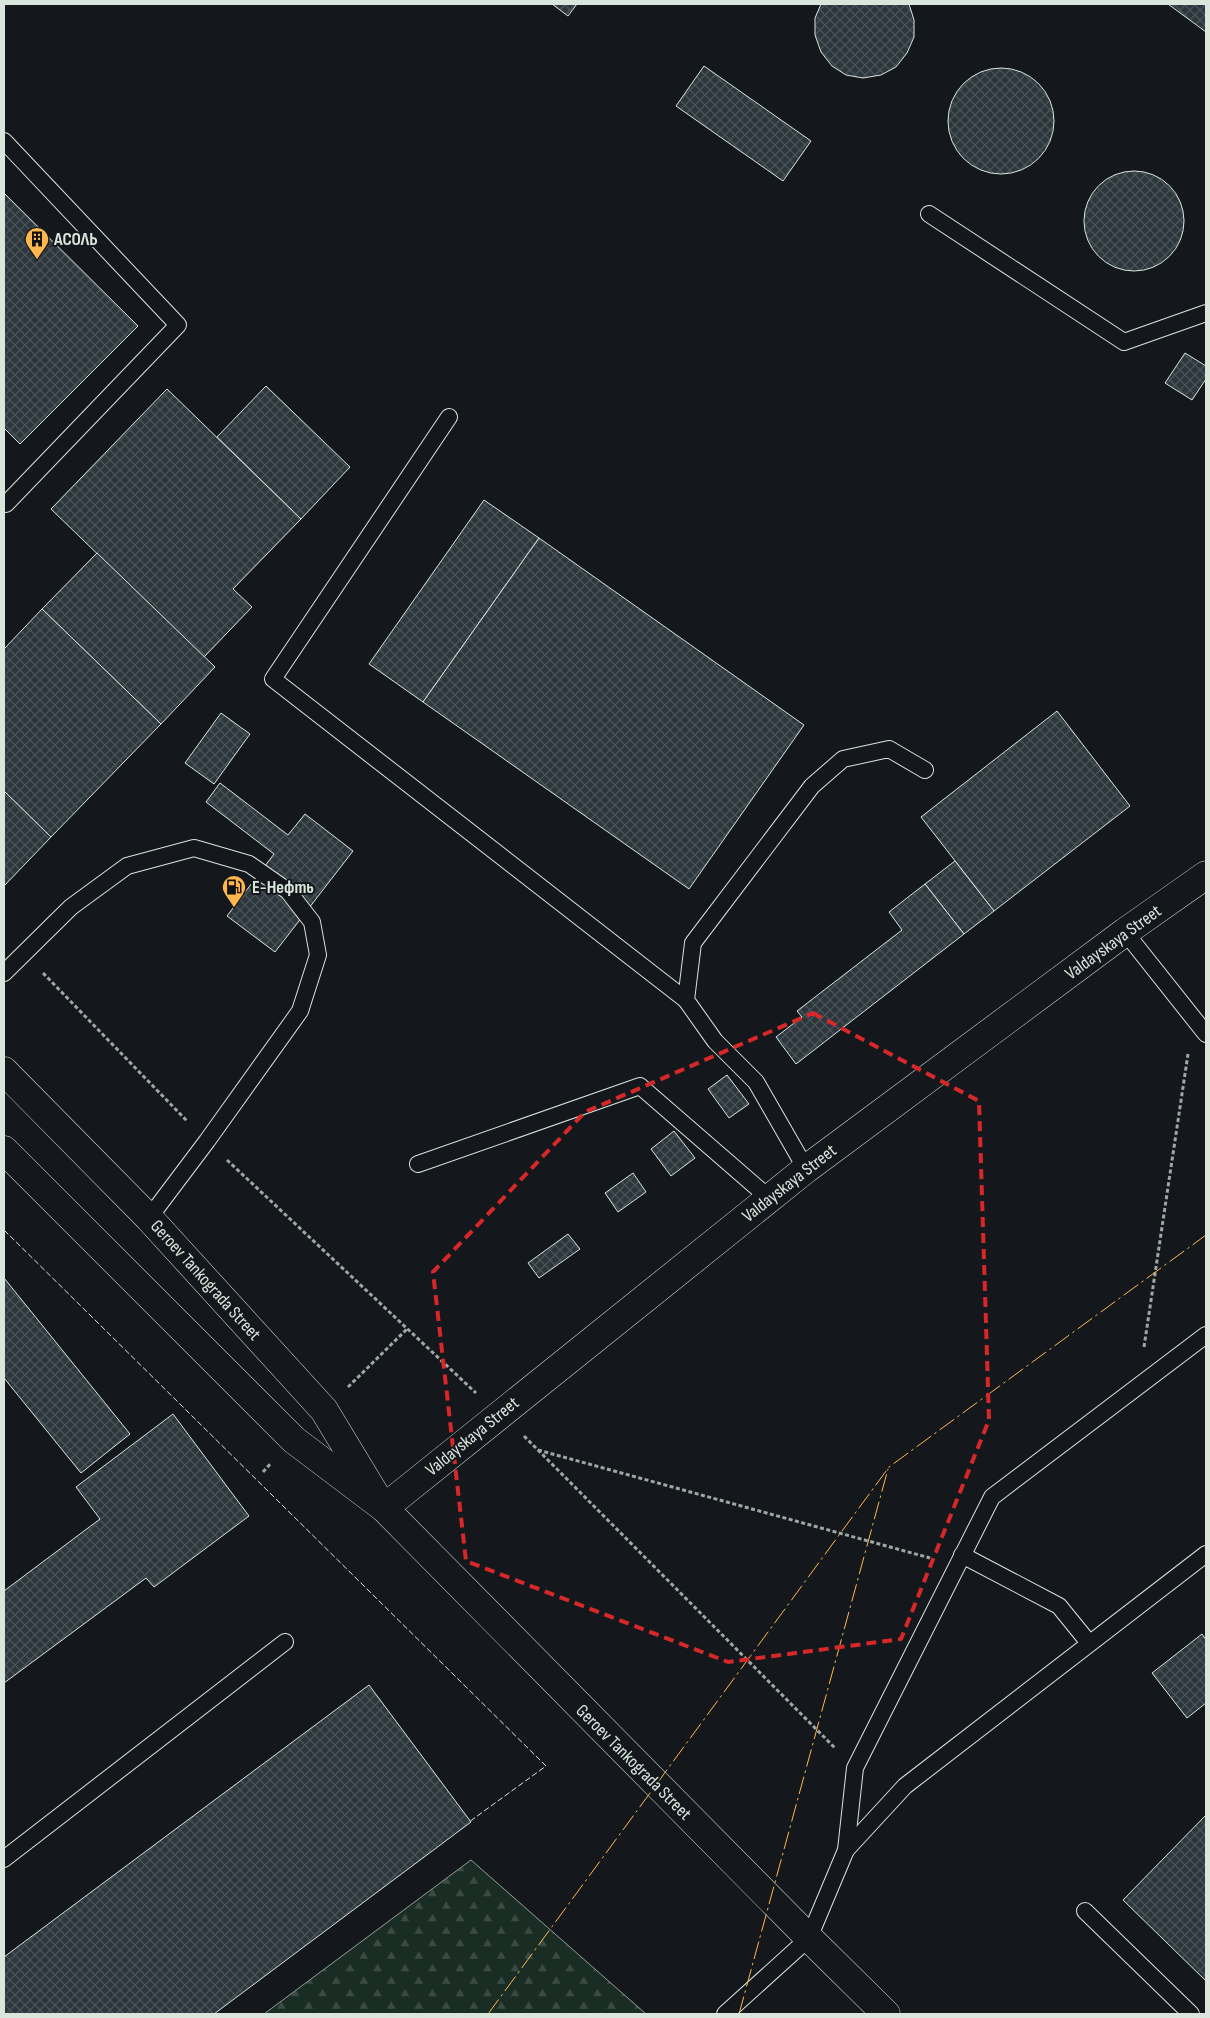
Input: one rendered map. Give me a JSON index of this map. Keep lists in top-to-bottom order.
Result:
{
  "streets": {
    "main road": ["Valdayskaya Street", "Geroev Tankograda Street"]
  },
  "crossings": [
    ["Valdayskaya Street", "Geroev Tankograda Street"]
  ],
  "places": {
    "building": ["АСОЛЬ"],
    "fuel station": ["E-Нефть"]
  }
}
